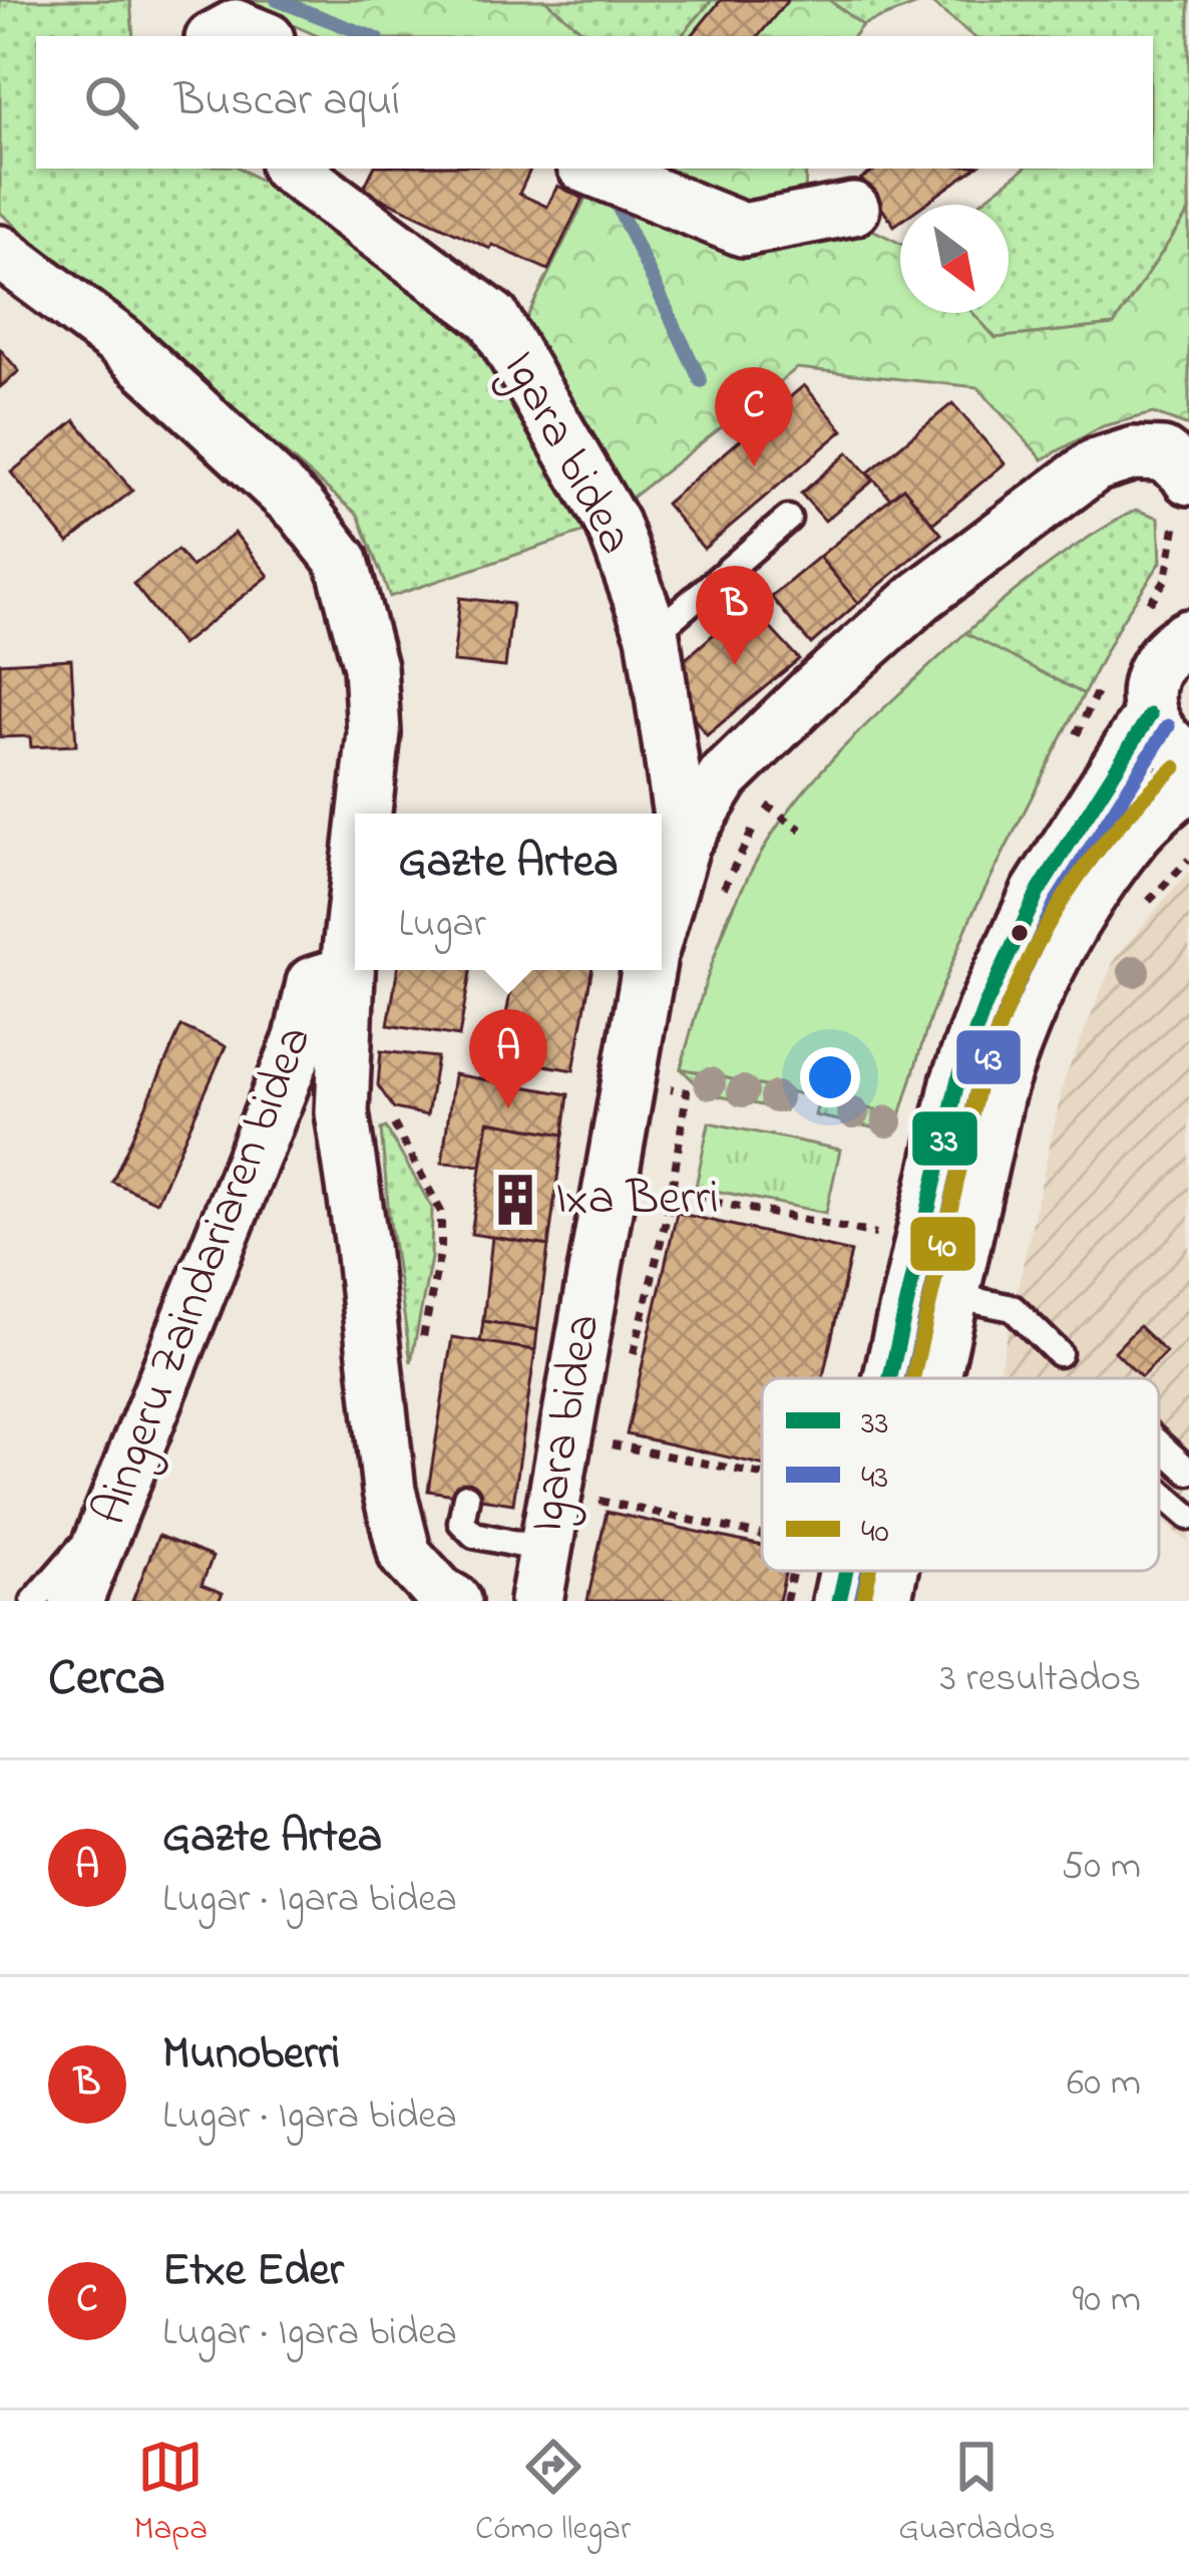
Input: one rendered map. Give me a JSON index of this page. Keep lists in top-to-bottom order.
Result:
{
  "streets": {
    "street": ["Igara bidea", "Aingeru Zaindariaren bidea"]
  },
  "places": {
    "building": ["Ixa Berri"]
  },
  "lines": ["transit line 33", "transit line 43", "transit line 40"],
  "legend": ["33", "43", "40"],
  "north": "bottom right",
  "page": {
    "search": "Buscar aquí",
    "pins": ["C", "B", "A"],
    "popup": ["Gazte Artea", "Lugar"],
    "heading": ["Cerca", "3 resultados"],
    "list": [
      {
        "mark": "A",
        "name": "Gazte Artea",
        "note": "Lugar · Igara bidea",
        "value": "50 m"
      },
      {
        "mark": "B",
        "name": "Munoberri",
        "note": "Lugar · Igara bidea",
        "value": "60 m"
      },
      {
        "mark": "C",
        "name": "Etxe Eder",
        "note": "Lugar · Igara bidea",
        "value": "90 m"
      }
    ],
    "nav": ["Mapa", "Cómo llegar", "Guardados"]
  }
}
